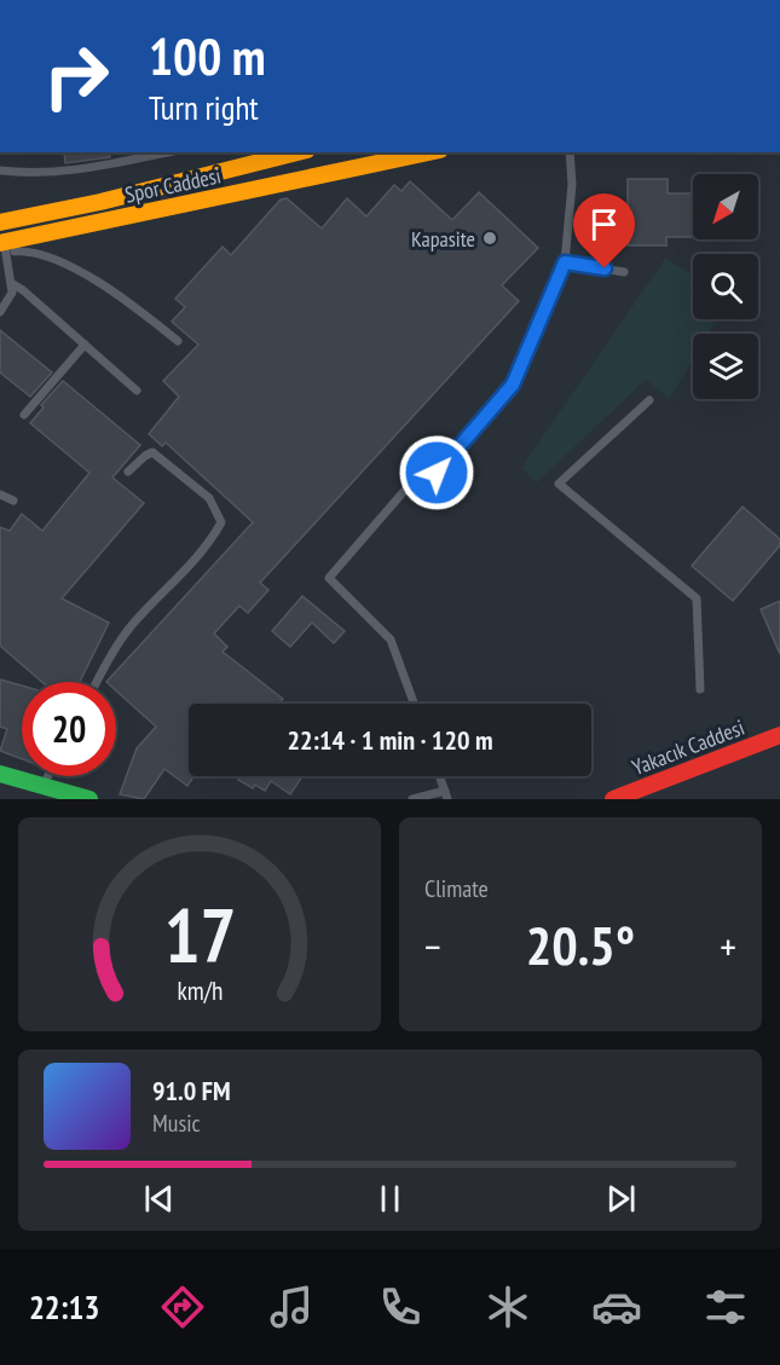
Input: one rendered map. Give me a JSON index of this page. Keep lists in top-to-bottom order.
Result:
{
  "streets": {
    "main road": ["Spor Caddesi", "Yakacık Caddesi"]
  },
  "places": ["Kapasite"],
  "north": "bottom left",
  "page": {
    "turn": ["100 m", "Turn right"],
    "limit": "20",
    "trip": "22:14 · 1 min · 120 m",
    "tile": "Climate",
    "heat": ["−", "20.5°", "+"],
    "song": ["91.0 FM", "Music"],
    "tabs": "22:13",
    "gauge": ["17", "km/h"]
  }
}
